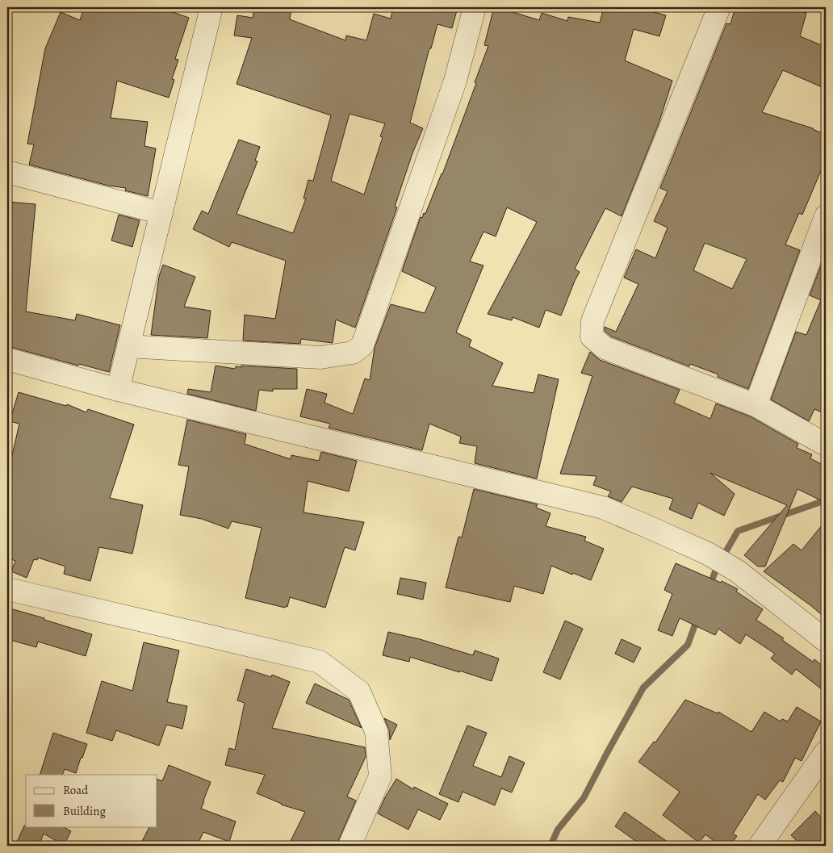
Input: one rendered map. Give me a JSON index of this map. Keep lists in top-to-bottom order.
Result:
{
  "legend": ["Road", "Building"]
}
